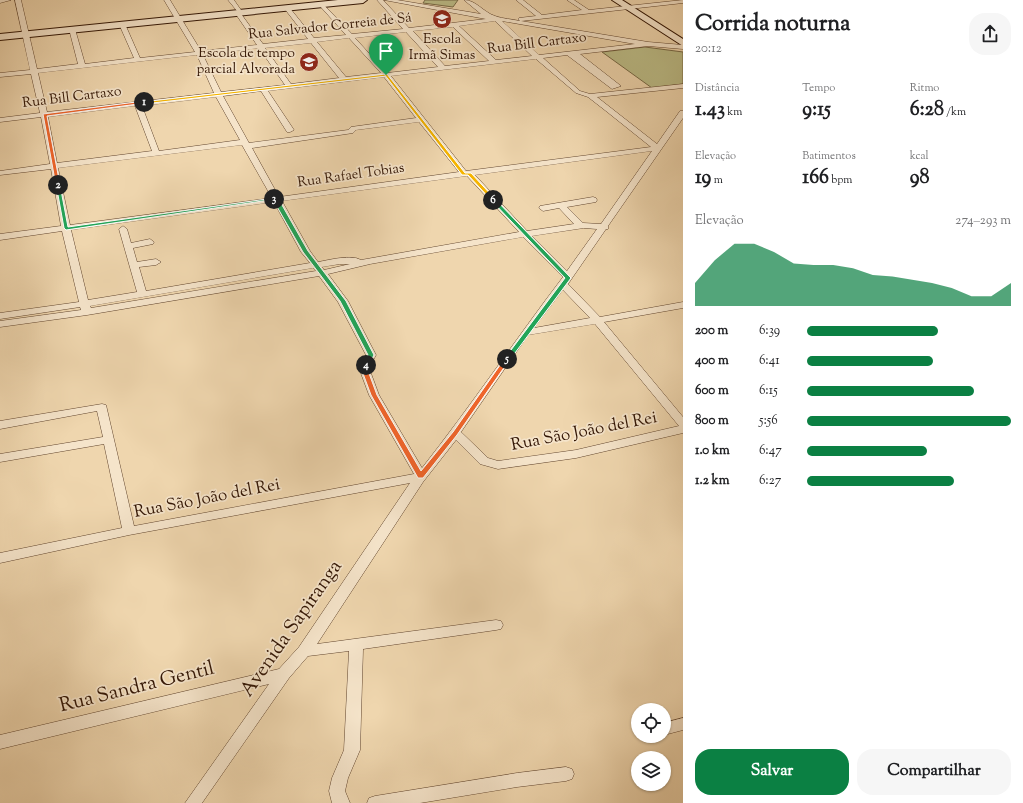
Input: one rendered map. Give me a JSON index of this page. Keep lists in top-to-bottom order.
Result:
{
  "streets": {
    "street": [
      "Rua Salvador Correia de Sá",
      "Rua Bill Cartaxo",
      "Rua Rafael Tobias",
      "Rua São João del Rei",
      "Avenida Sapiranga",
      "Rua Sandra Gentil"
    ]
  },
  "crossings": [
    ["Rua Rafael Tobias", "Avenida Sapiranga"],
    ["Rua São João del Rei", "Avenida Sapiranga"],
    ["Avenida Sapiranga", "Rua Sandra Gentil"]
  ],
  "places": {
    "school or university": ["Escola Irmã Simas", "Escola de tempo parcial Alvorada"]
  },
  "page": {
    "heading": ["Corrida noturna", "20:12"],
    "stats": [
      ["Distância", "1.43 km"],
      ["Tempo", "9:15"],
      ["Ritmo", "6:28 /km"],
      ["Elevação", "19 m"],
      ["Batimentos", "166 bpm"],
      ["kcal", "98"]
    ],
    "pins": [
      "1",
      "2",
      "3",
      "6",
      "5",
      "4"
    ],
    "chart": ["Elevação", "274–293 m"],
    "list": [
      {
        "name": "200 m",
        "note": "6:39"
      },
      {
        "name": "400 m",
        "note": "6:41"
      },
      {
        "name": "600 m",
        "note": "6:15"
      },
      {
        "name": "800 m",
        "note": "5:56"
      },
      {
        "name": "1.0 km",
        "note": "6:47"
      },
      {
        "name": "1.2 km",
        "note": "6:27"
      }
    ],
    "buttons": ["Salvar", "Compartilhar"]
  }
}
